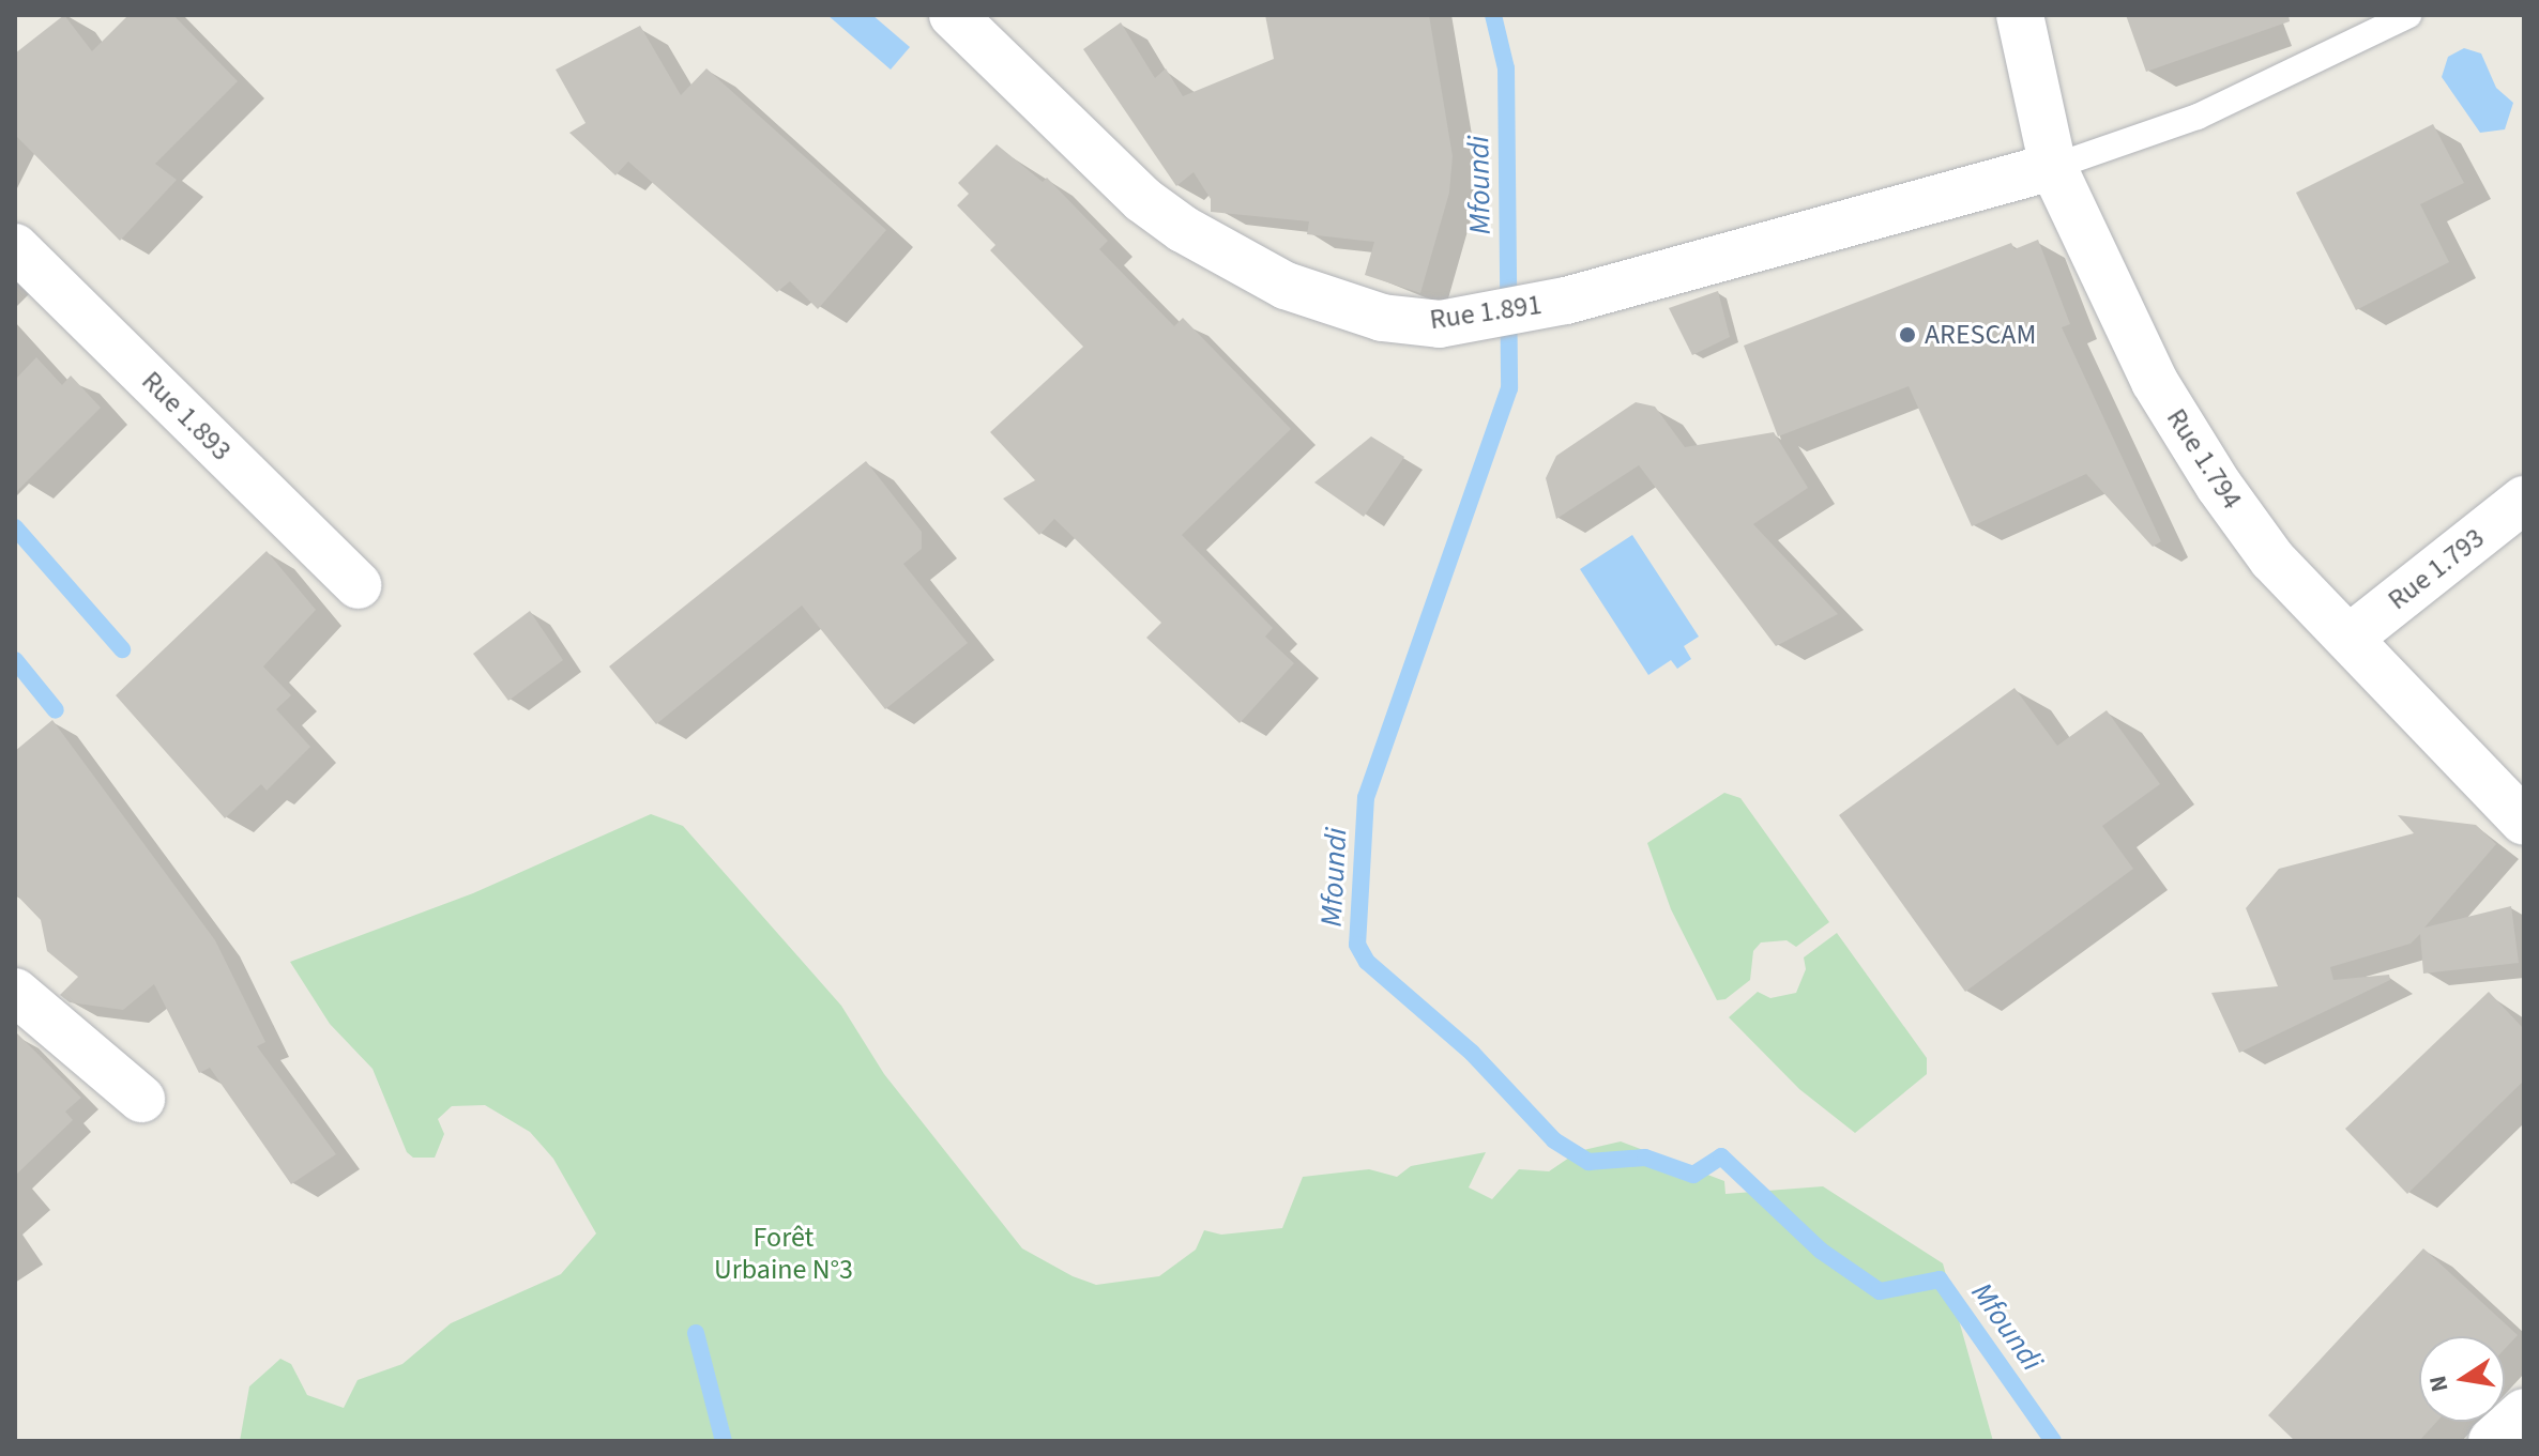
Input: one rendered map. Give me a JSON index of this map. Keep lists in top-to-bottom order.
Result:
{
  "streets": {
    "street": [
      "Rue 1.891",
      "Rue 1.893",
      "Rue 1.794",
      "Rue 1.793"
    ]
  },
  "crossings": [
    ["Rue 1.891", "Rue 1.794"],
    ["Rue 1.794", "Rue 1.793"]
  ],
  "water": ["Mfoundi"],
  "parks": ["Forêt Urbaine N°3"],
  "places": ["ARESCAM"],
  "north": "left"
}
